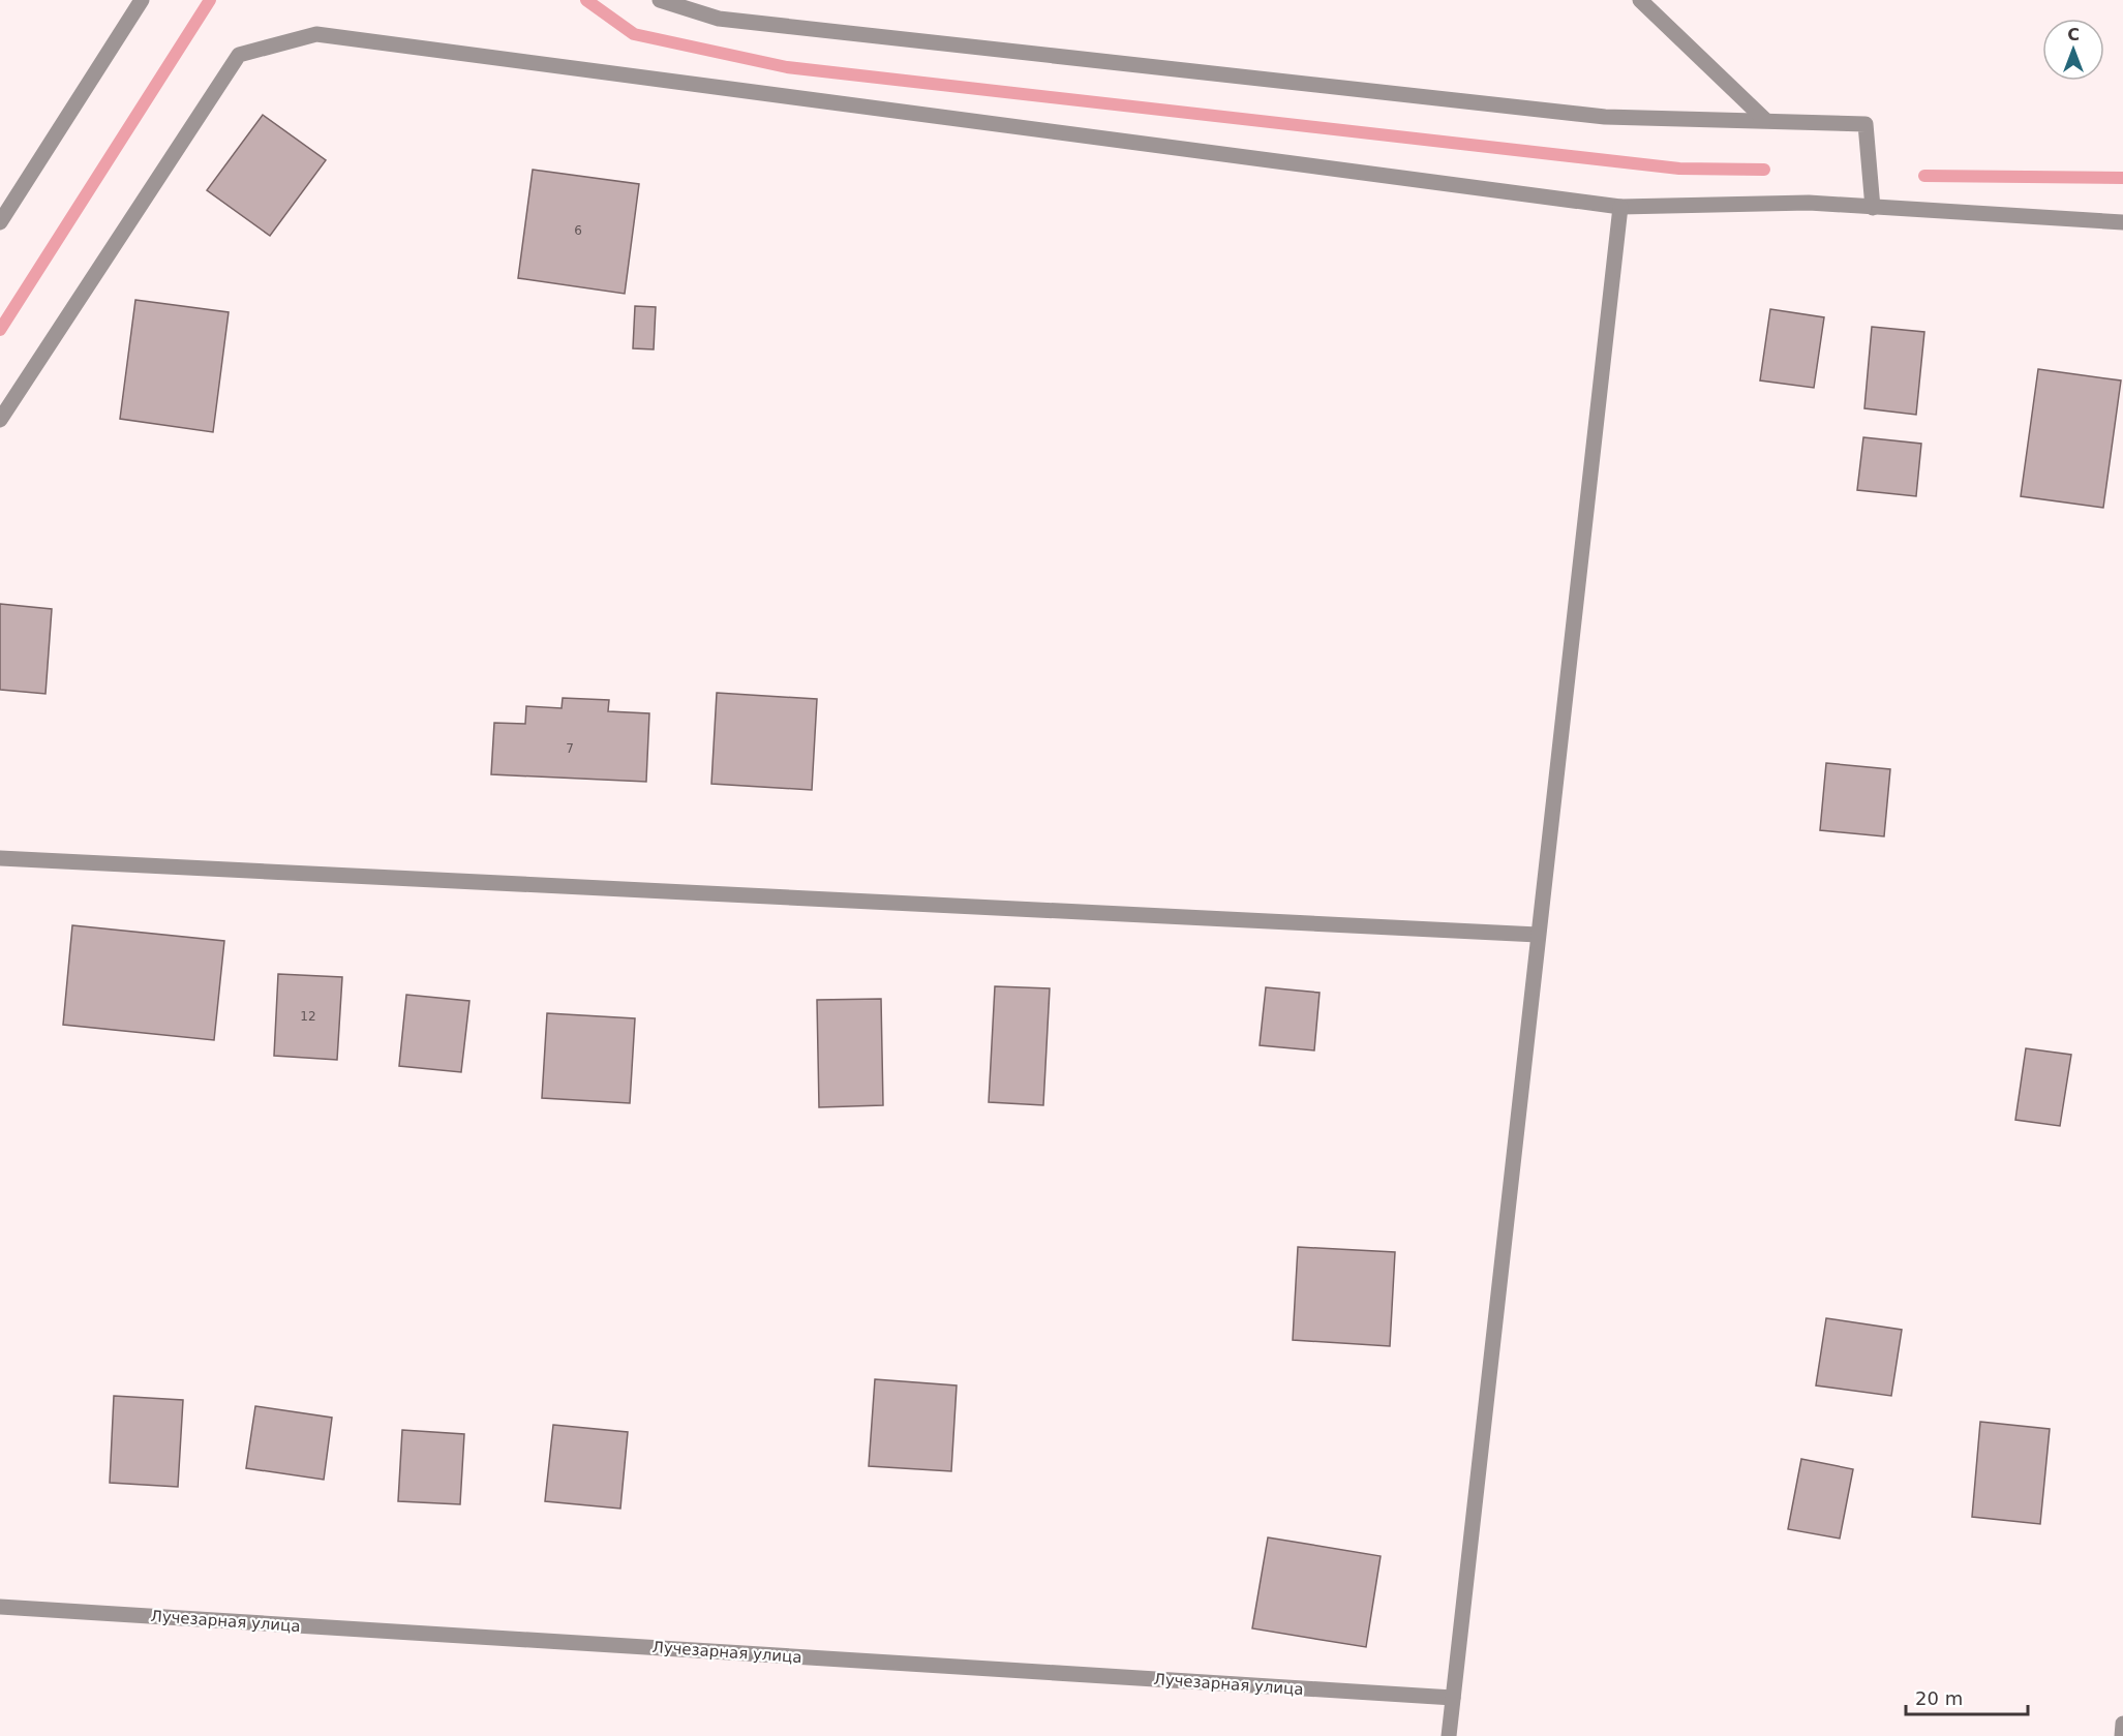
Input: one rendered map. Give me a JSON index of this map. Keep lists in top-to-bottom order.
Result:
{
  "streets": {
    "street": ["Лучезарная улица"]
  },
  "house_numbers": ["6", "7", "12"],
  "scale_bar": "20 m",
  "north": "top"
}
